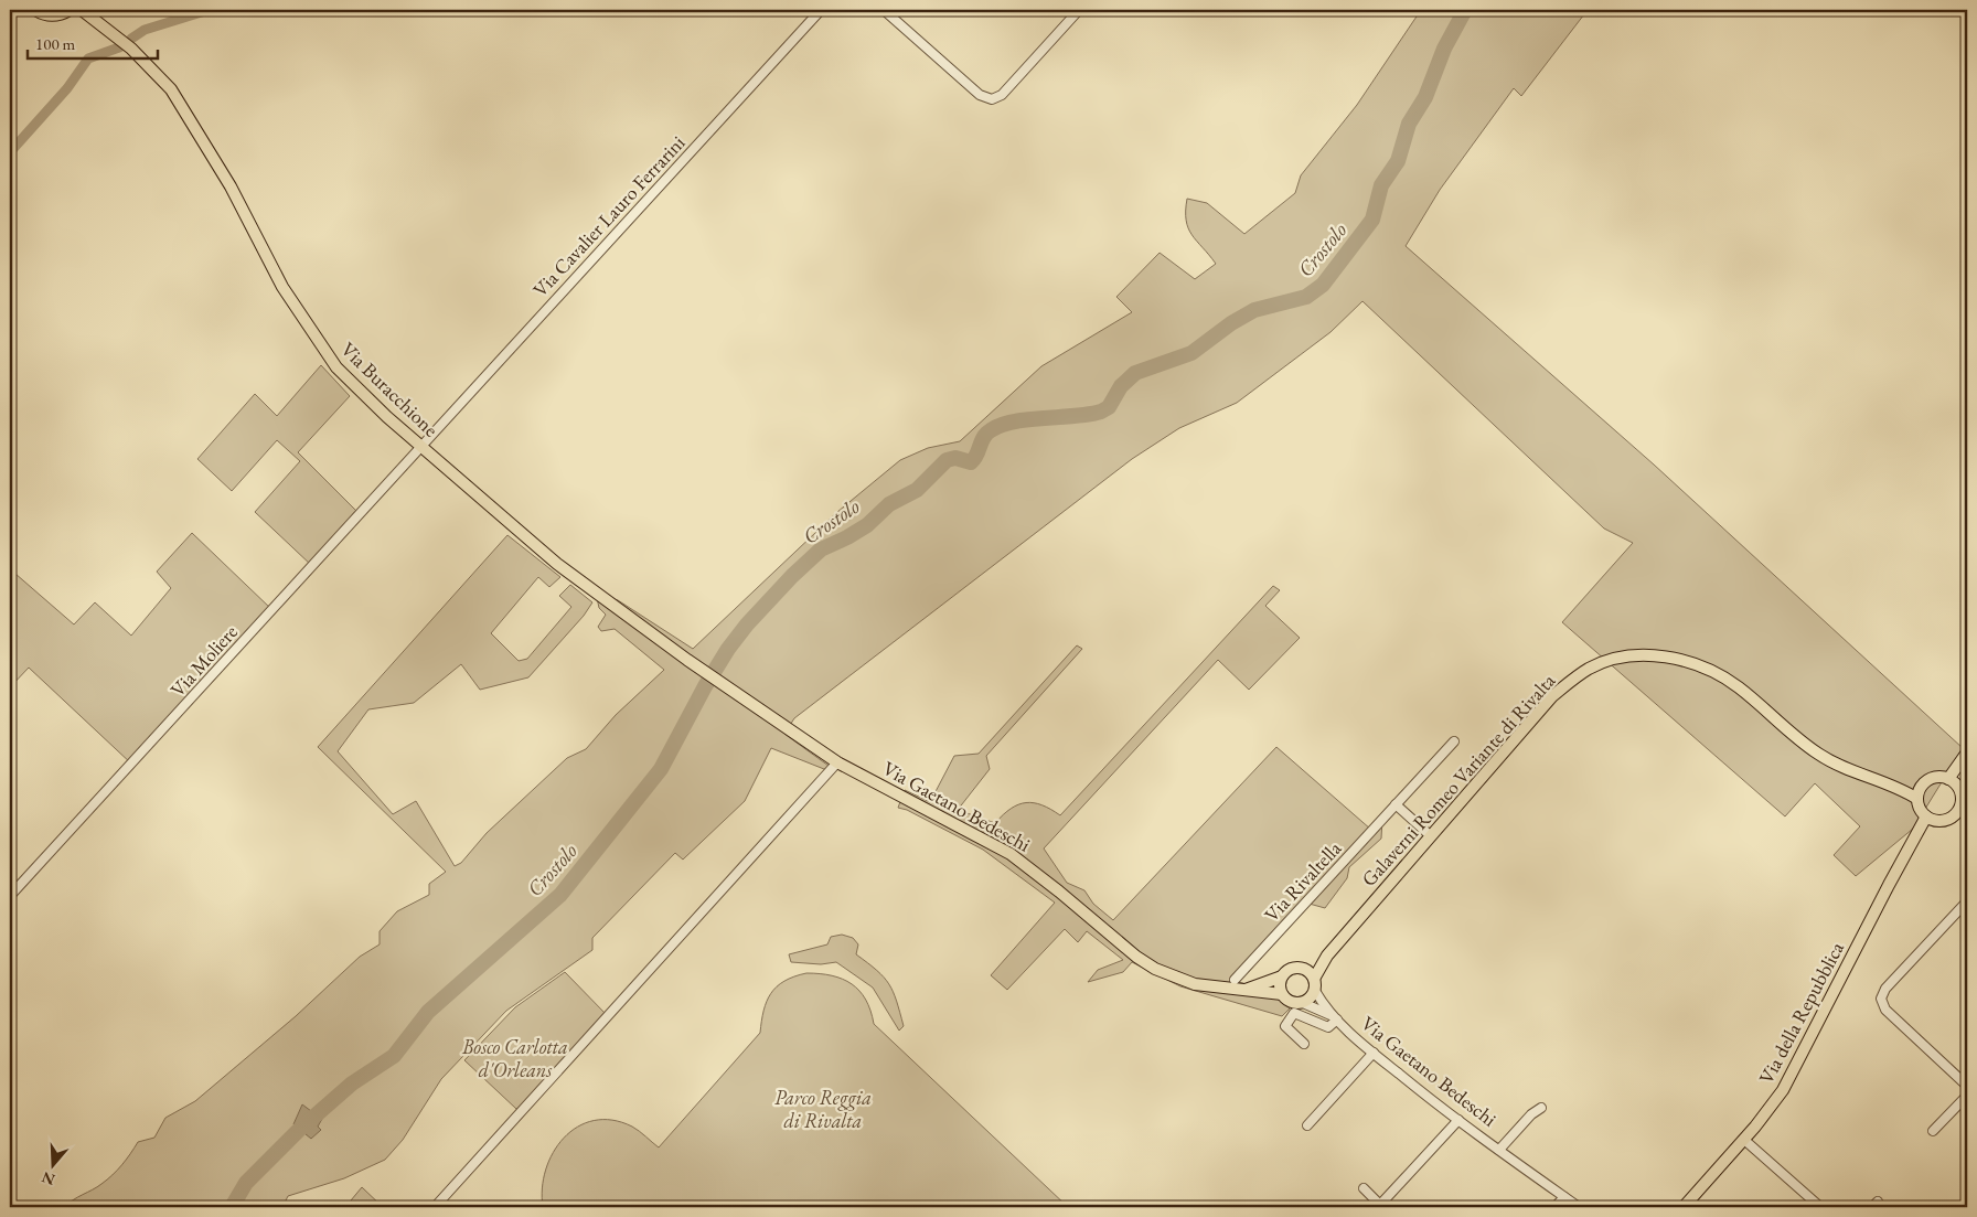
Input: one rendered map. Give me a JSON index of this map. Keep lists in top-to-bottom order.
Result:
{
  "streets": {
    "main road": [
      "Via Buracchione",
      "Galaverni Romeo Variante di Rivalta",
      "Via Gaetano Bedeschi",
      "Via della Repubblica"
    ],
    "street": ["Via Cavalier Lauro Ferrarini", "Via Moliere", "Via Rivaltella"]
  },
  "crossings": [
    ["Via Cavalier Lauro Ferrarini", "Via Buracchione"],
    ["Via Cavalier Lauro Ferrarini", "Via Moliere"],
    ["Via Buracchione", "Via Moliere"],
    ["Via Buracchione", "Via Gaetano Bedeschi"],
    ["Galaverni Romeo Variante di Rivalta", "Via Gaetano Bedeschi"],
    ["Galaverni Romeo Variante di Rivalta", "Via della Repubblica"]
  ],
  "water": ["Crostolo"],
  "parks": ["Bosco Carlotta d'Orleans", "Parco Reggia di Rivalta"],
  "scale_bar": "100 m",
  "north": "bottom"
}
